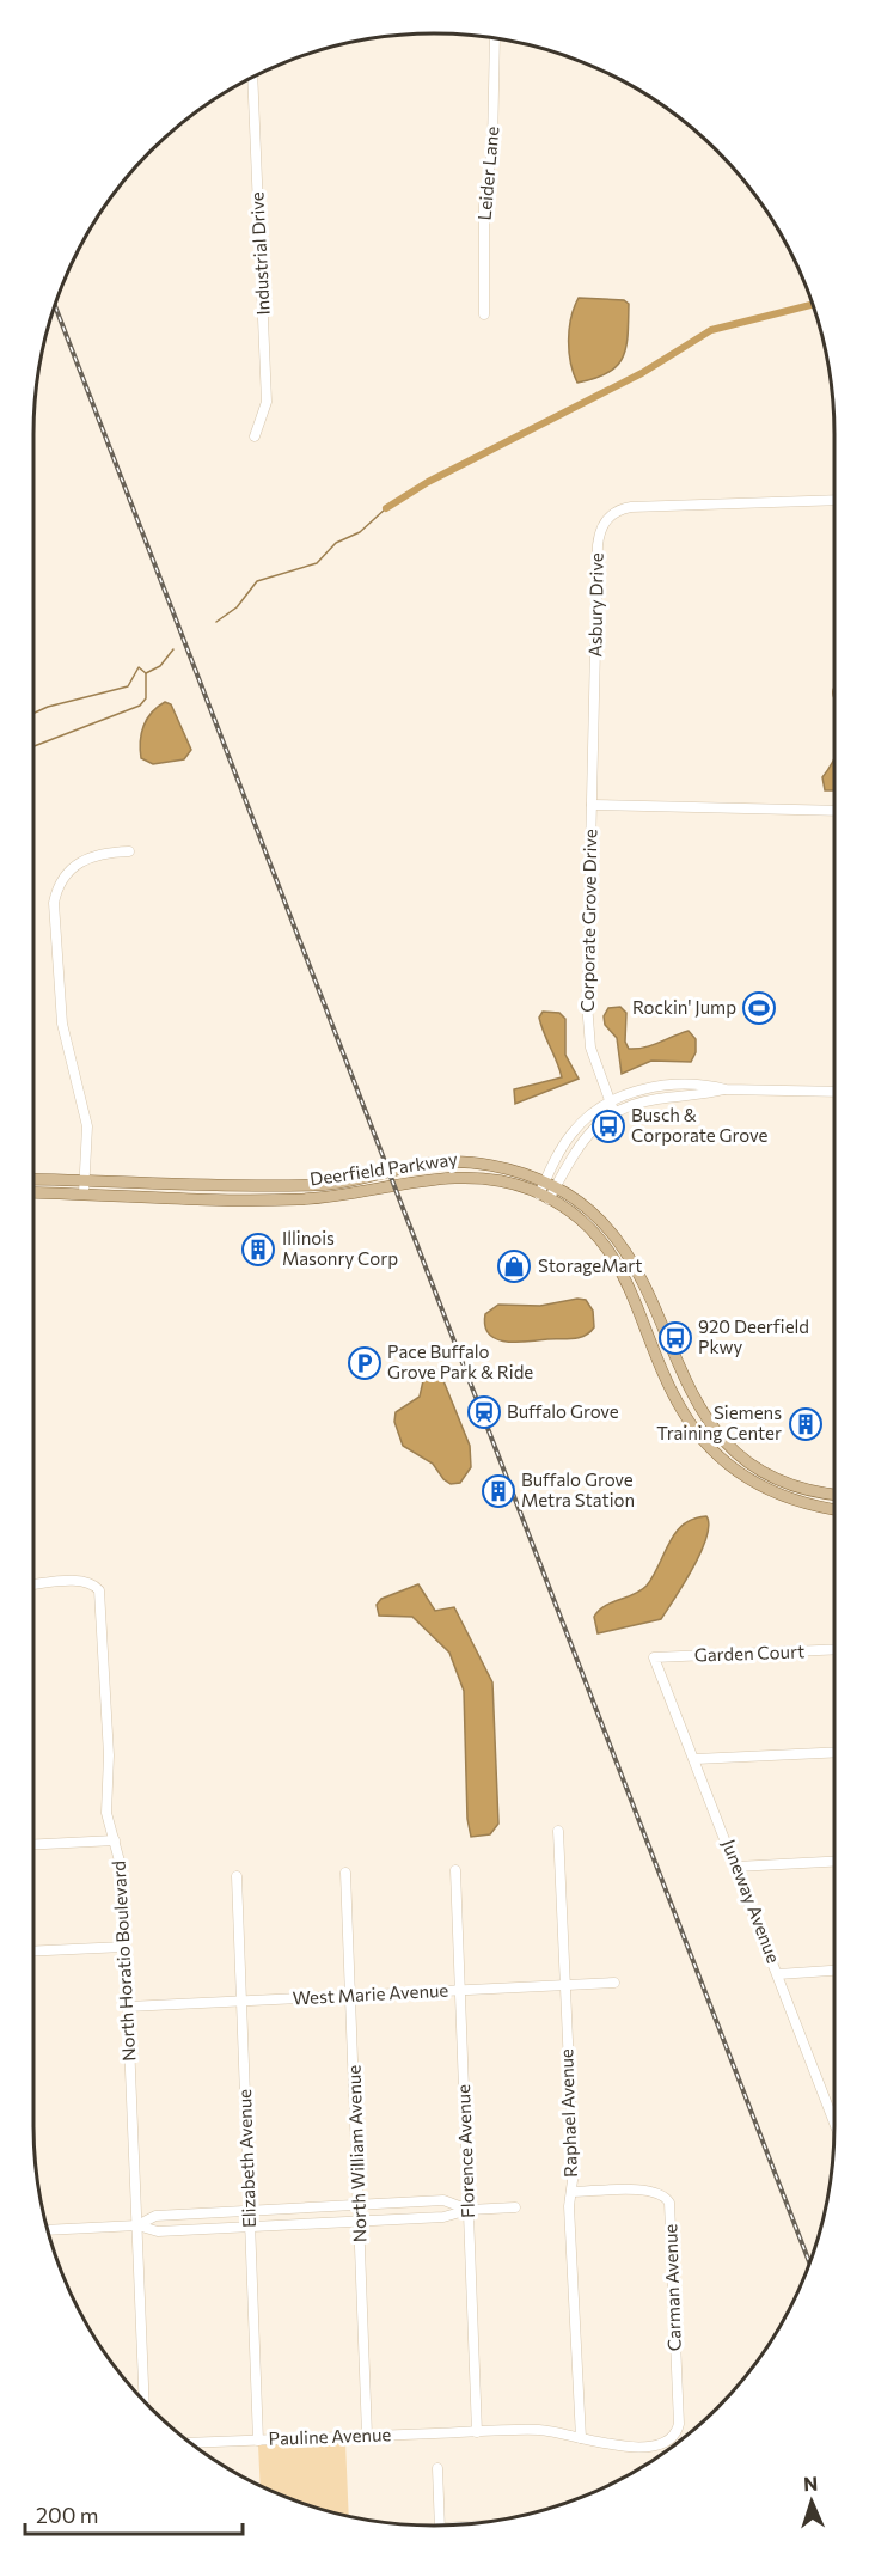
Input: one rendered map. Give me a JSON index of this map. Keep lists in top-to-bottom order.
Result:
{
  "streets": {
    "main road": ["Deerfield Parkway"],
    "street": [
      "Leider Lane",
      "Industrial Drive",
      "Asbury Drive",
      "Corporate Grove Drive",
      "Garden Court",
      "Juneway Avenue",
      "North Horatio Boulevard",
      "West Marie Avenue",
      "Raphael Avenue",
      "Florence Avenue",
      "North William Avenue",
      "Elizabeth Avenue",
      "Carman Avenue",
      "Pauline Avenue"
    ]
  },
  "crossings": [
    ["Asbury Drive", "Corporate Grove Drive"],
    ["Garden Court", "Juneway Avenue"],
    ["North Horatio Boulevard", "West Marie Avenue"],
    ["West Marie Avenue", "Raphael Avenue"],
    ["West Marie Avenue", "Florence Avenue"],
    ["West Marie Avenue", "North William Avenue"],
    ["West Marie Avenue", "Elizabeth Avenue"],
    ["Raphael Avenue", "Carman Avenue"],
    ["Raphael Avenue", "Pauline Avenue"],
    ["Florence Avenue", "Pauline Avenue"],
    ["North William Avenue", "Pauline Avenue"],
    ["Elizabeth Avenue", "Pauline Avenue"],
    ["Carman Avenue", "Pauline Avenue"]
  ],
  "places": {
    "sports": ["Rockin' Jump"],
    "bus stop": ["Busch & Corporate Grove", "920 Deerfield Pkwy"],
    "building": ["Illinois Masonry Corp", "Siemens Training Center", "Buffalo Grove Metra Station"],
    "shop": ["StorageMart"],
    "parking": ["Pace Buffalo Grove Park & Ride"],
    "station": ["Buffalo Grove"]
  },
  "scale_bar": "200 m",
  "north": "top"
}
